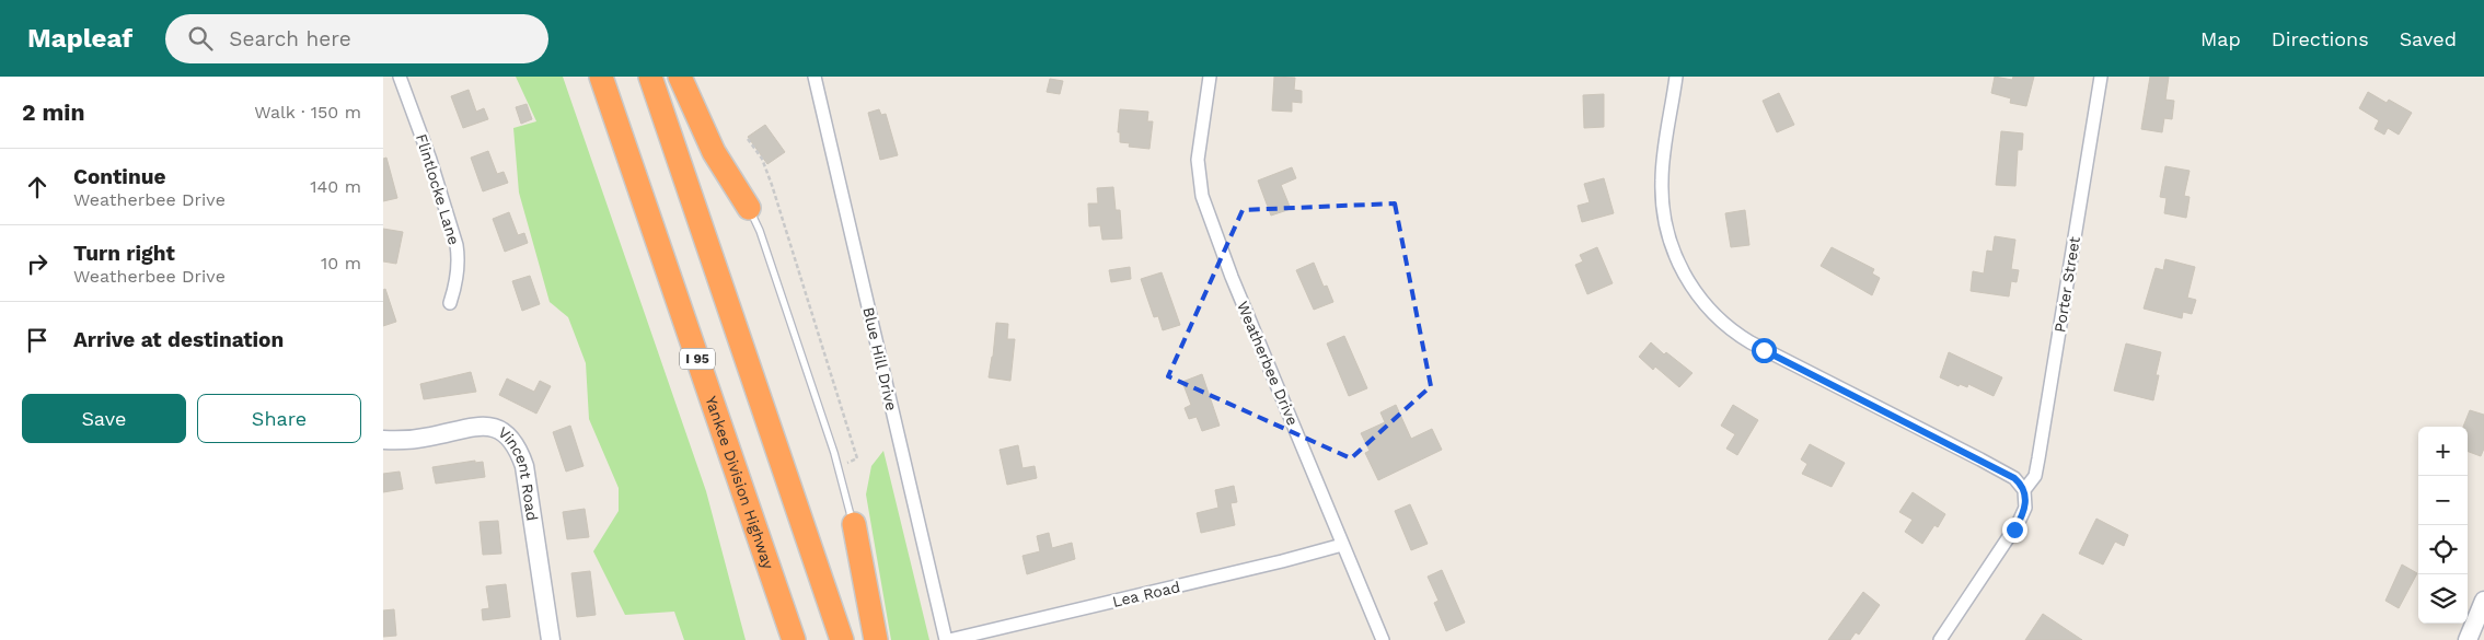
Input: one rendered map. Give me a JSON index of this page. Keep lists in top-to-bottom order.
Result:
{
  "streets": {
    "highway": ["I 95", "Yankee Division Highway"],
    "street": [
      "Flintlocke Lane",
      "Porter Street",
      "Blue Hill Drive",
      "Weatherbee Drive",
      "Vincent Road",
      "Lea Road"
    ]
  },
  "crossings": [
    ["Blue Hill Drive", "Lea Road"],
    ["Weatherbee Drive", "Lea Road"]
  ],
  "page": {
    "header": "Mapleaf",
    "search": "Search here",
    "nav": ["Map", "Directions", "Saved"],
    "heading": ["2 min", "Walk · 150 m"],
    "list": [
      ["Continue", "Weatherbee Drive", "140 m"],
      ["Turn right", "Weatherbee Drive", "10 m"],
      "Arrive at destination"
    ],
    "buttons": ["Save", "Share"],
    "map_buttons": ["+", "−"]
  }
}
